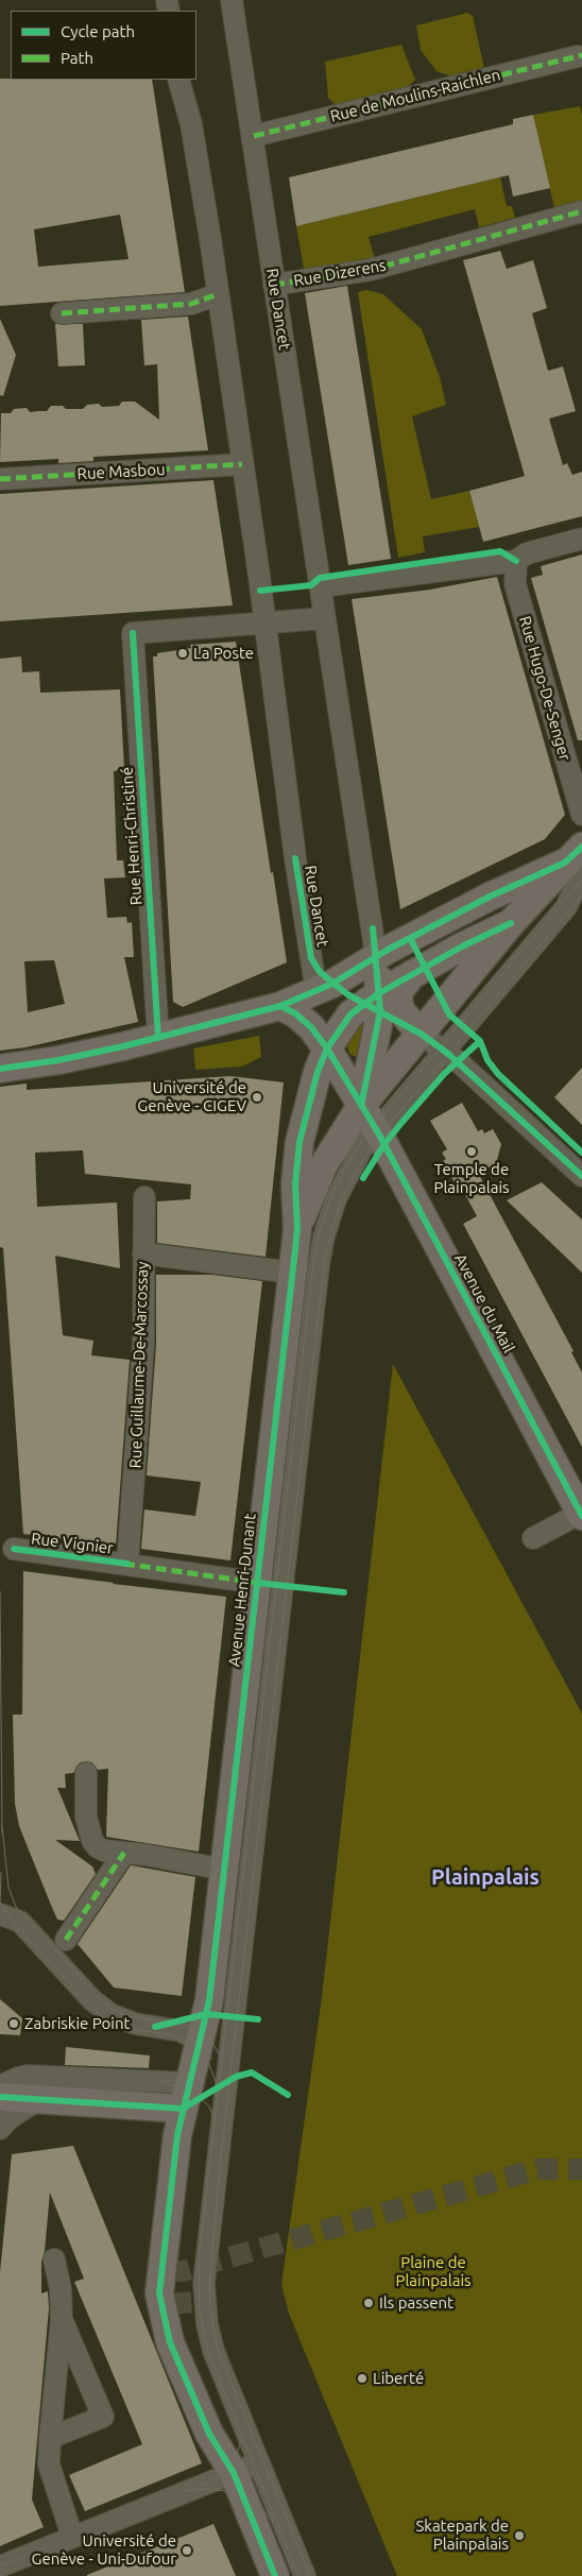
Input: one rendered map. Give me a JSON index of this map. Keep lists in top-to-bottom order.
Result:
{
  "streets": {
    "main road": ["Avenue du Mail", "Avenue Henri-Dunant"],
    "street": [
      "Rue de Moulins-Raichlen",
      "Rue Dizerens",
      "Rue Dancet",
      "Rue Masbou",
      "Rue Hugo-De-Senger",
      "Rue Henri-Christiné",
      "Rue Guillaume-De-Marcossay",
      "Rue Vignier"
    ]
  },
  "crossings": [
    ["Rue de Moulins-Raichlen", "Rue Dancet"],
    ["Rue Dizerens", "Rue Dancet"],
    ["Rue Dancet", "Rue Masbou"],
    ["Rue Dancet", "Rue Henri-Christiné"],
    ["Avenue du Mail", "Avenue Henri-Dunant"],
    ["Rue Guillaume-De-Marcossay", "Rue Vignier"],
    ["Rue Guillaume-De-Marcossay", "Avenue Henri-Dunant"],
    ["Rue Vignier", "Avenue Henri-Dunant"]
  ],
  "districts": ["Plainpalais"],
  "parks": ["Plaine de Plainpalais"],
  "places": [
    "La Poste",
    "Université de Genève - CIGEV",
    "Temple de Plainpalais",
    "Zabriskie Point",
    "Ils passent",
    "Liberté",
    "Skatepark de Plainpalais",
    "Université de Genève - Uni-Dufour"
  ],
  "legend": ["Cycle path", "Path"]
}
